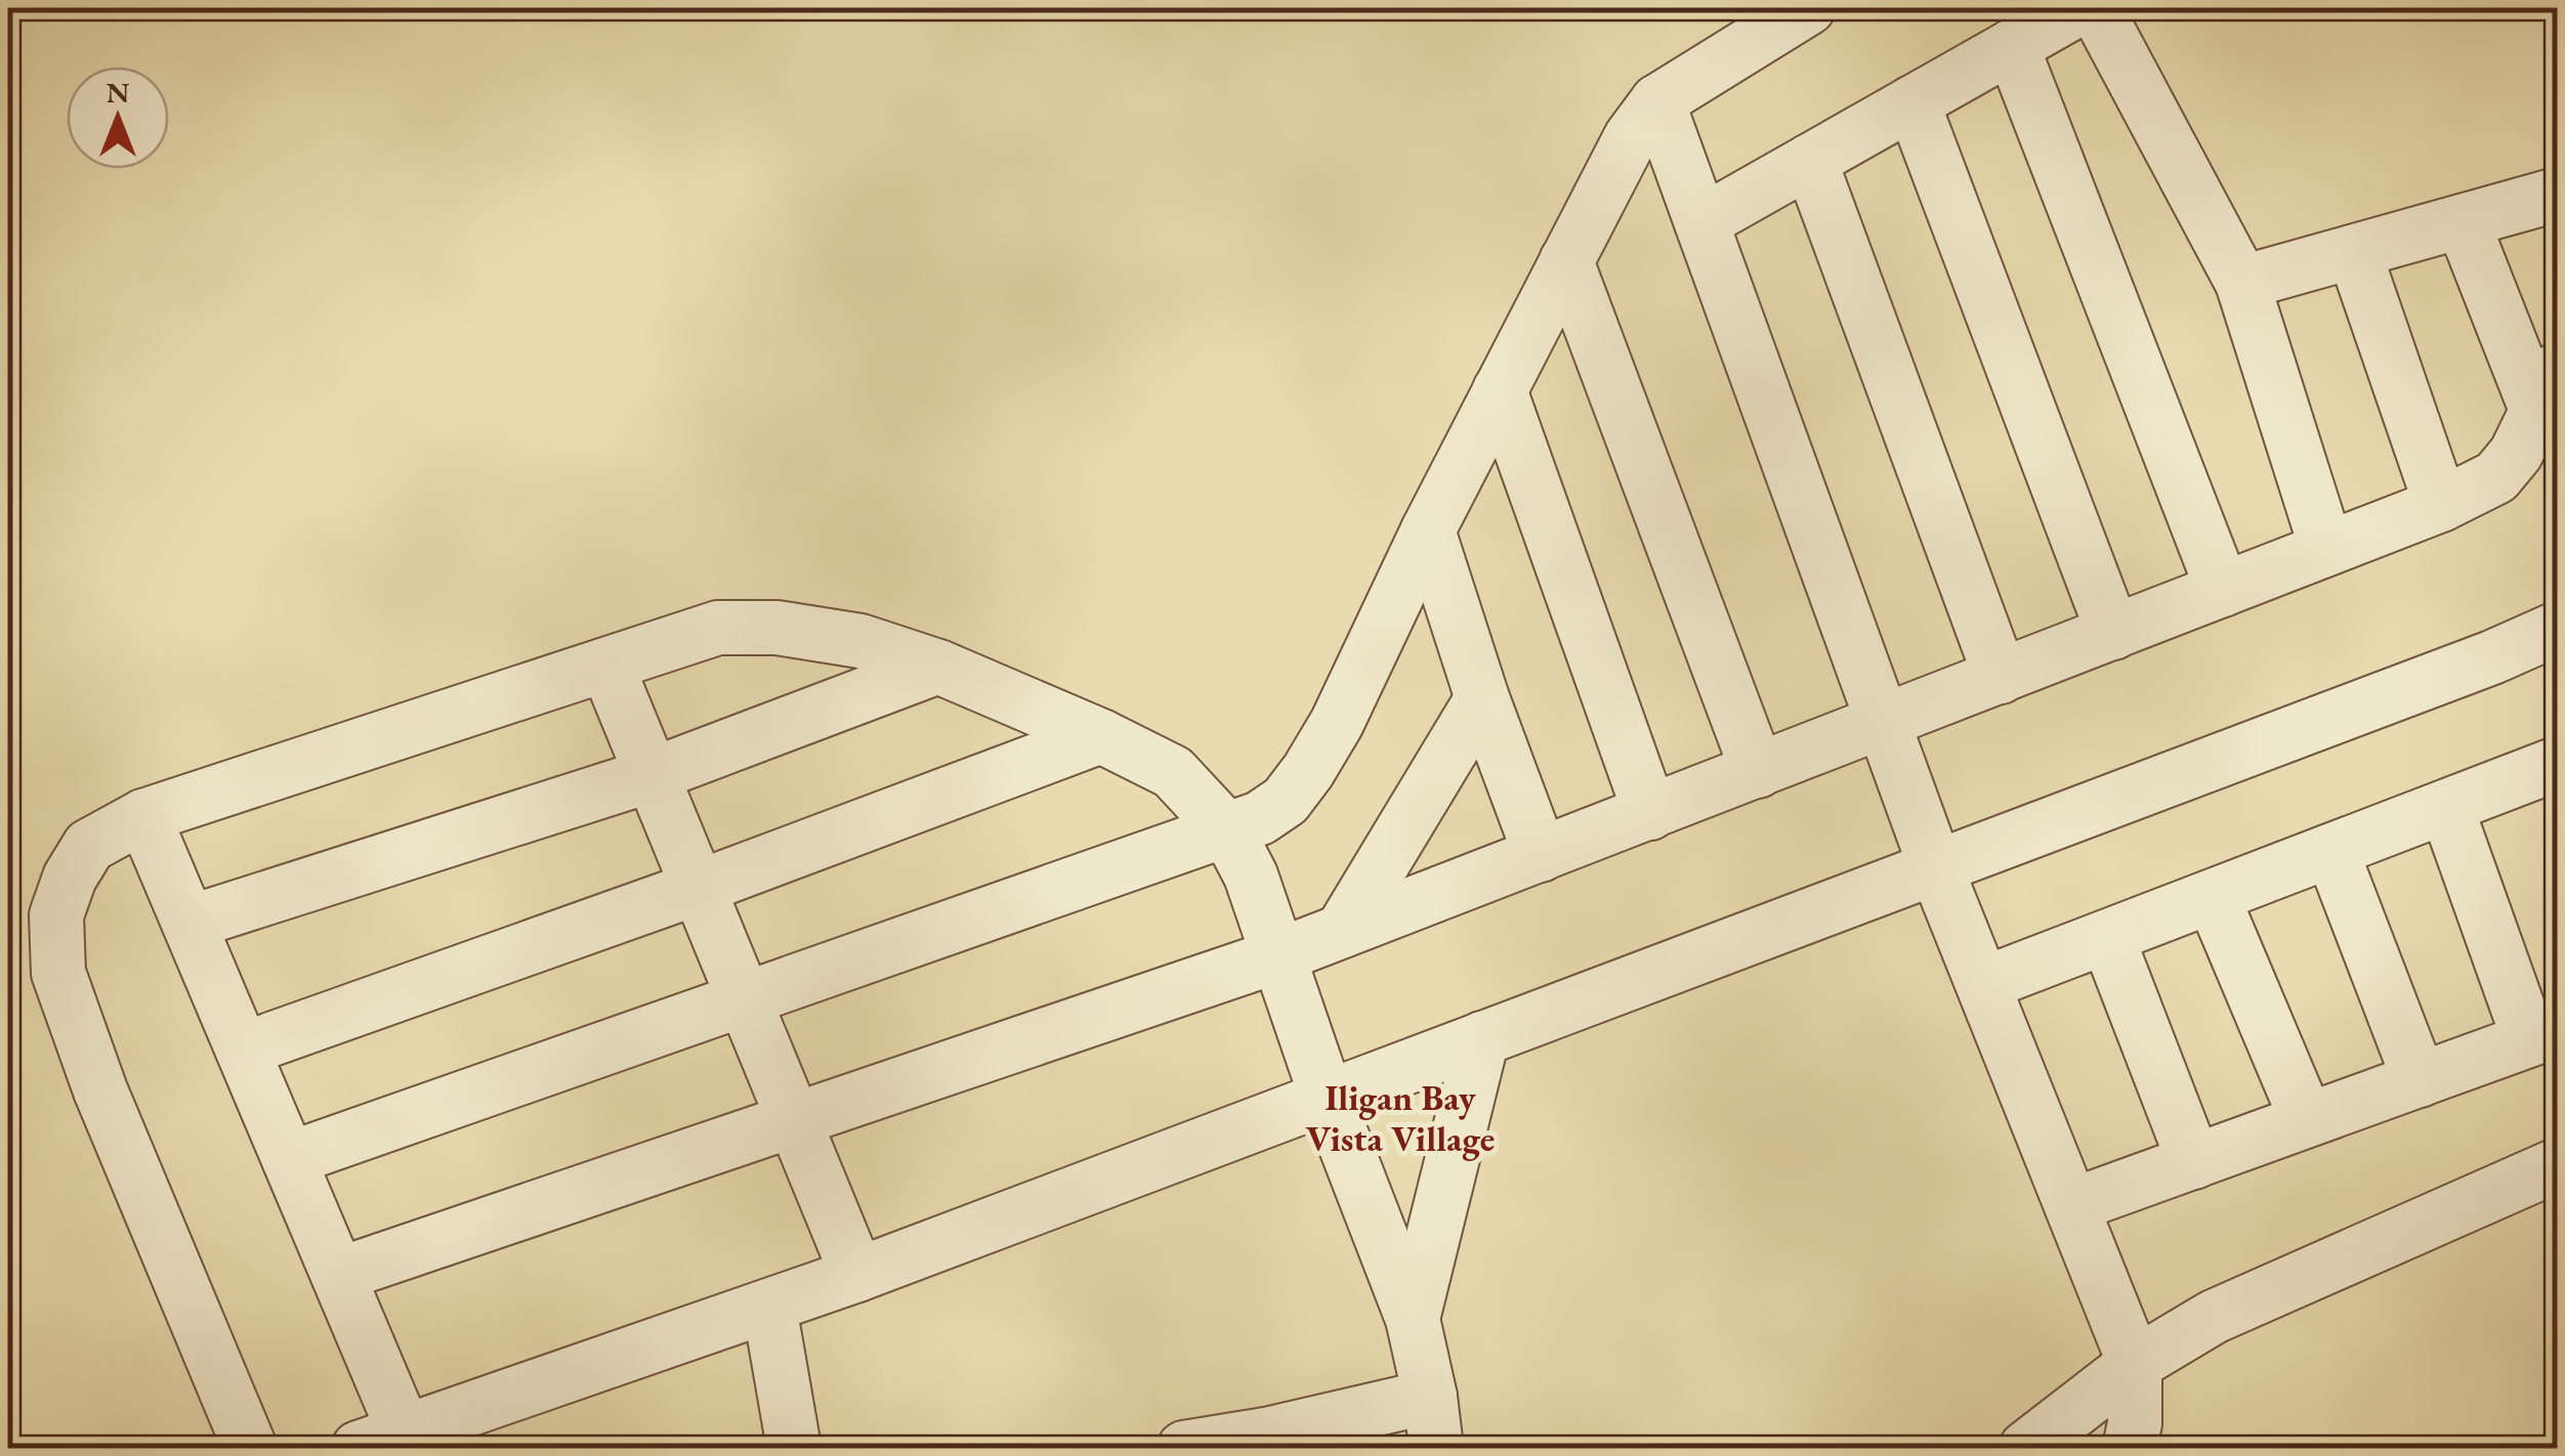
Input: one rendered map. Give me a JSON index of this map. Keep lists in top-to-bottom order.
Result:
{
  "districts": ["Iligan Bay Vista Village"],
  "north": "top"
}
